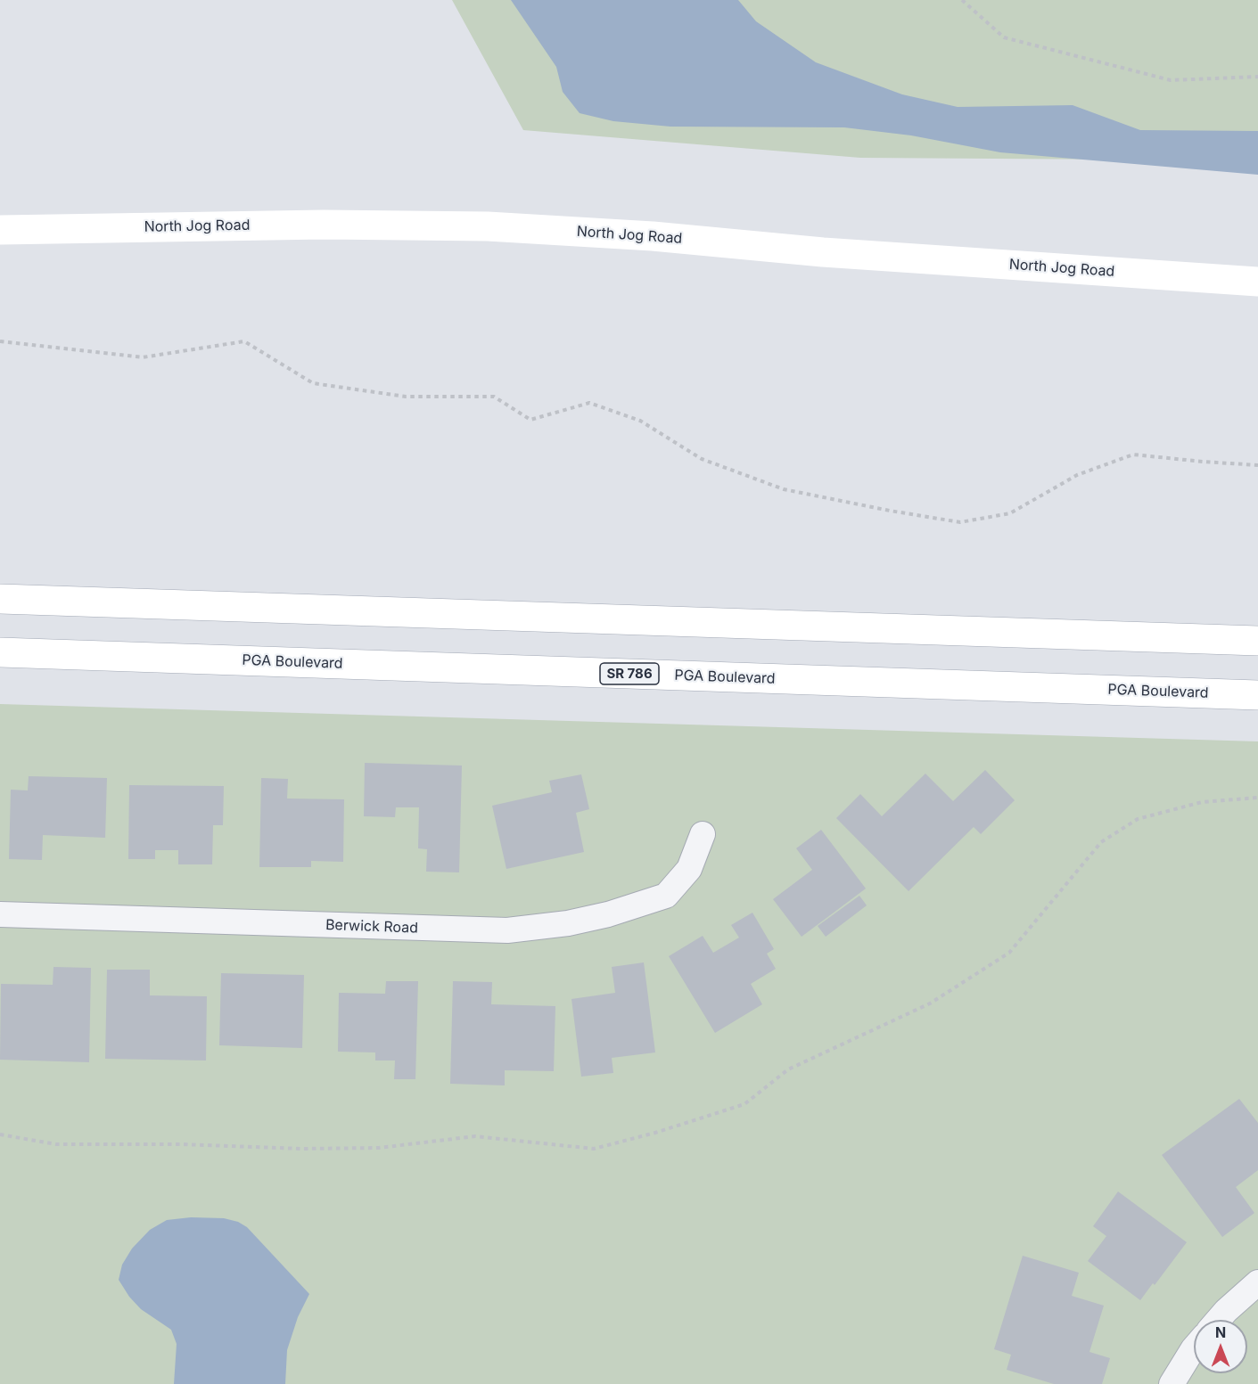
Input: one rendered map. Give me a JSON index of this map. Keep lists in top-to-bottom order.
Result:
{
  "streets": {
    "main road": ["North Jog Road", "PGA Boulevard", "SR 786"],
    "street": ["Berwick Road"]
  },
  "north": "top"
}
